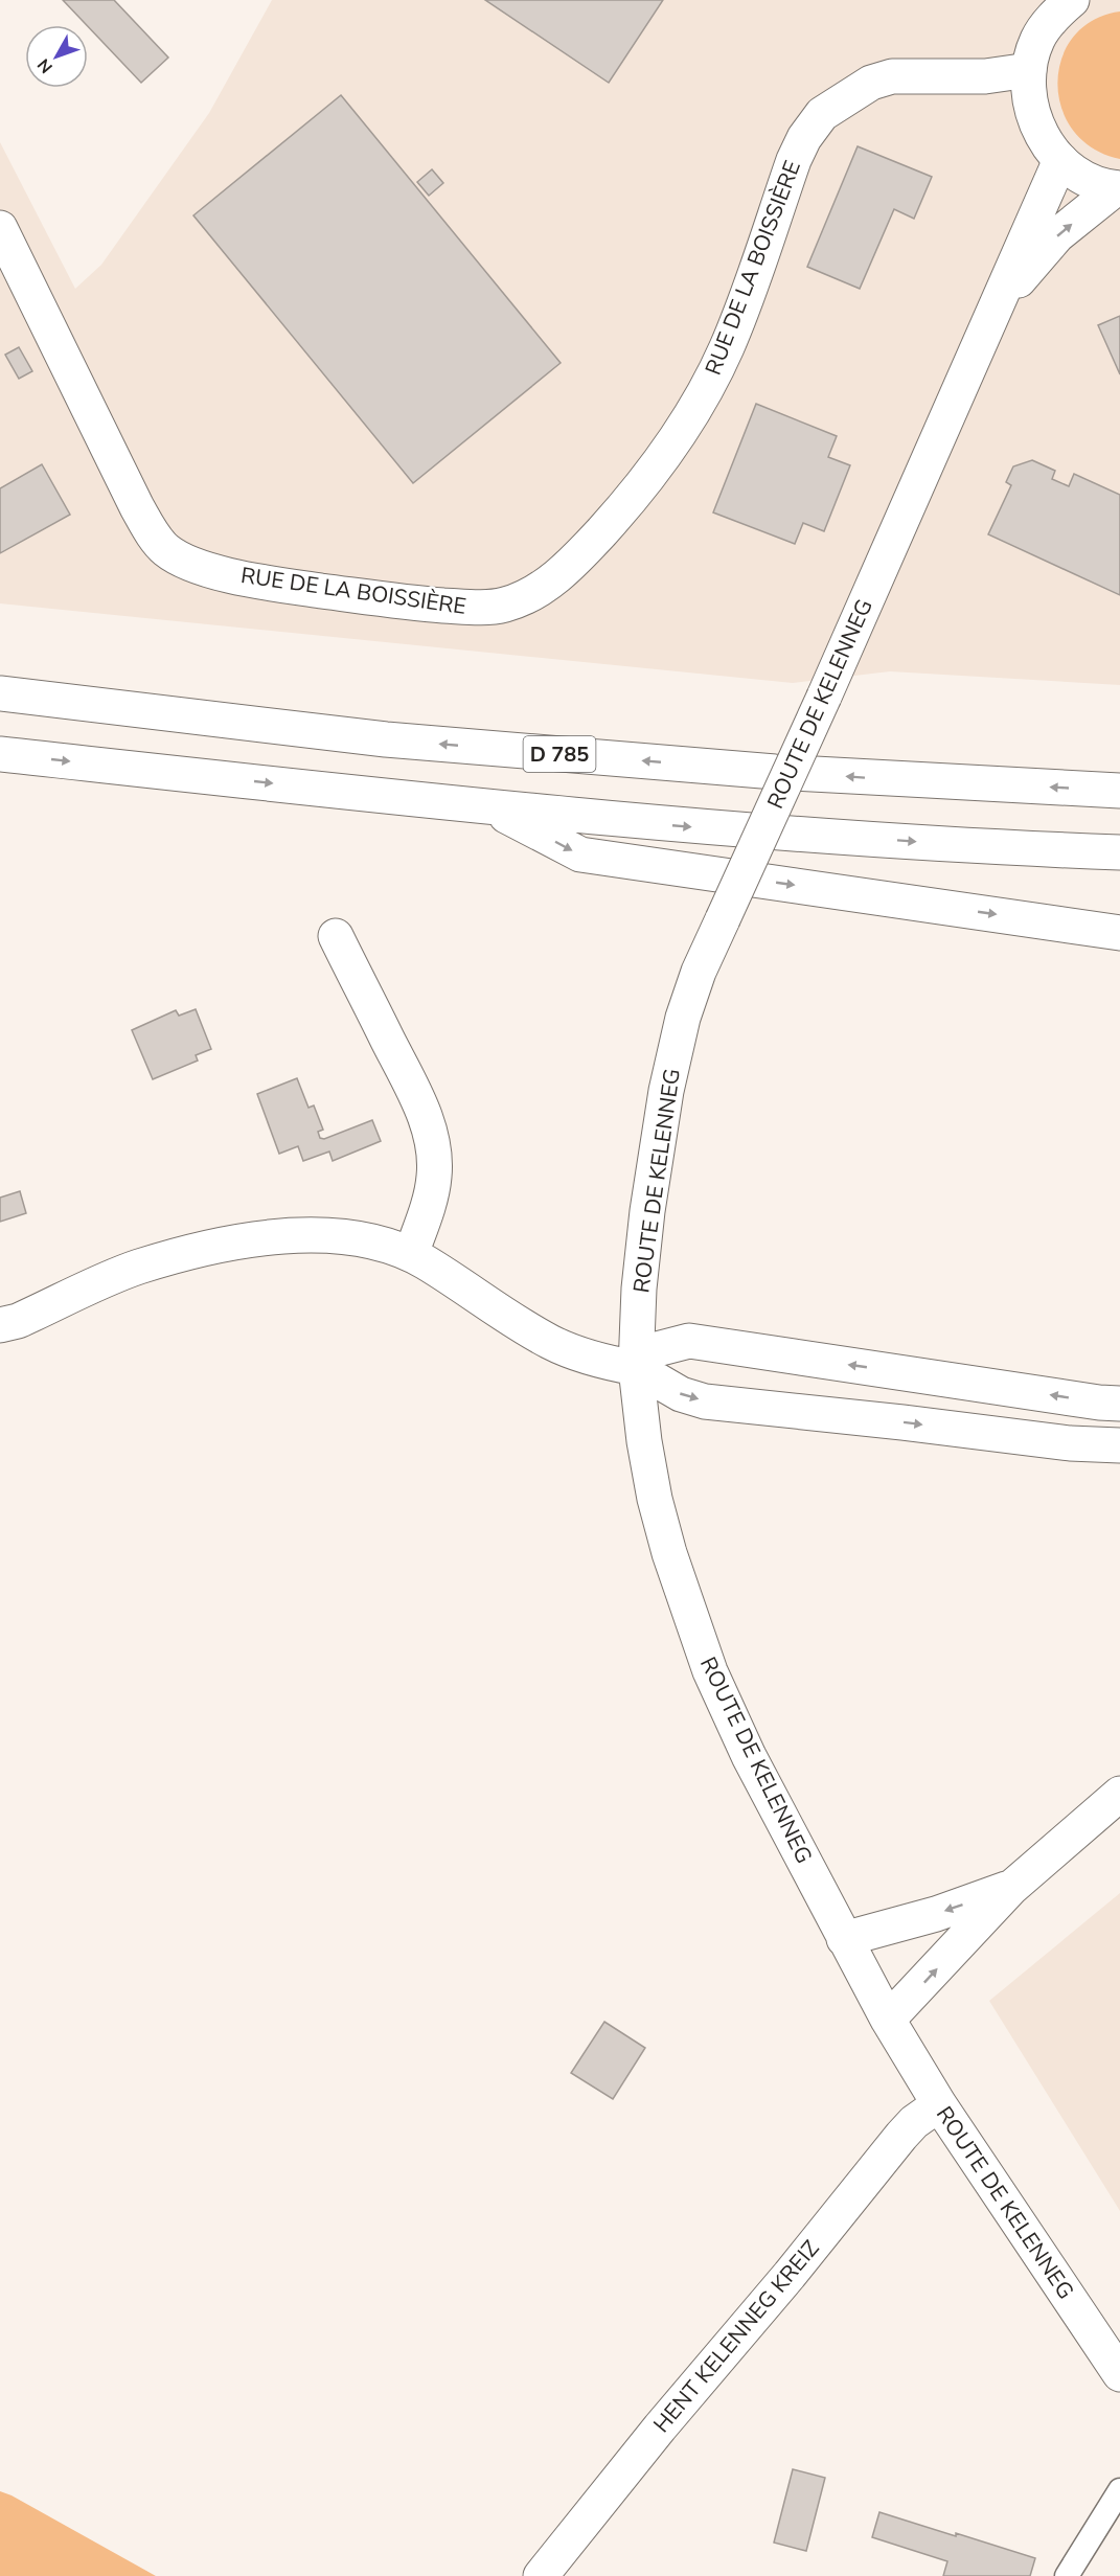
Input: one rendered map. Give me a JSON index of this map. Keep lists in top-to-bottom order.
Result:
{
  "streets": {
    "main road": [
      "RUE DE LA BOISSIÈRE",
      "ROUTE DE KELENNEG",
      "D 785",
      "HENT KELENNEG KREIZ"
    ]
  },
  "crossings": [
    ["ROUTE DE KELENNEG", "HENT KELENNEG KREIZ"]
  ],
  "north": "bottom left"
}
